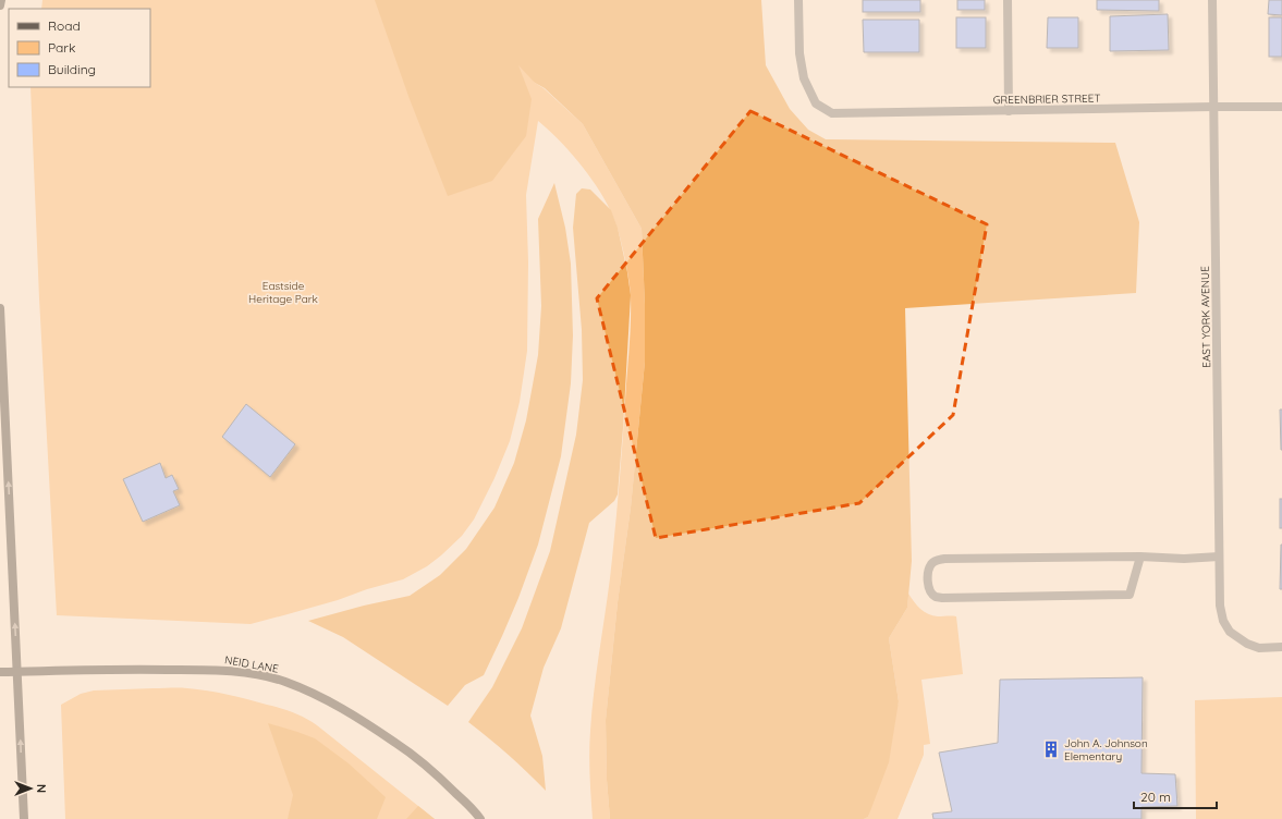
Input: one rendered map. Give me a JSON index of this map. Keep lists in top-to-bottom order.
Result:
{
  "streets": {
    "main road": ["NEID LANE"],
    "street": ["GREENBRIER STREET", "EAST YORK AVENUE"]
  },
  "crossings": [
    ["GREENBRIER STREET", "EAST YORK AVENUE"]
  ],
  "parks": ["Eastside Heritage Park"],
  "places": {
    "building": ["John A. Johnson Elementary"]
  },
  "legend": ["Road", "Park", "Building"],
  "scale_bar": "20 m",
  "north": "right"
}
